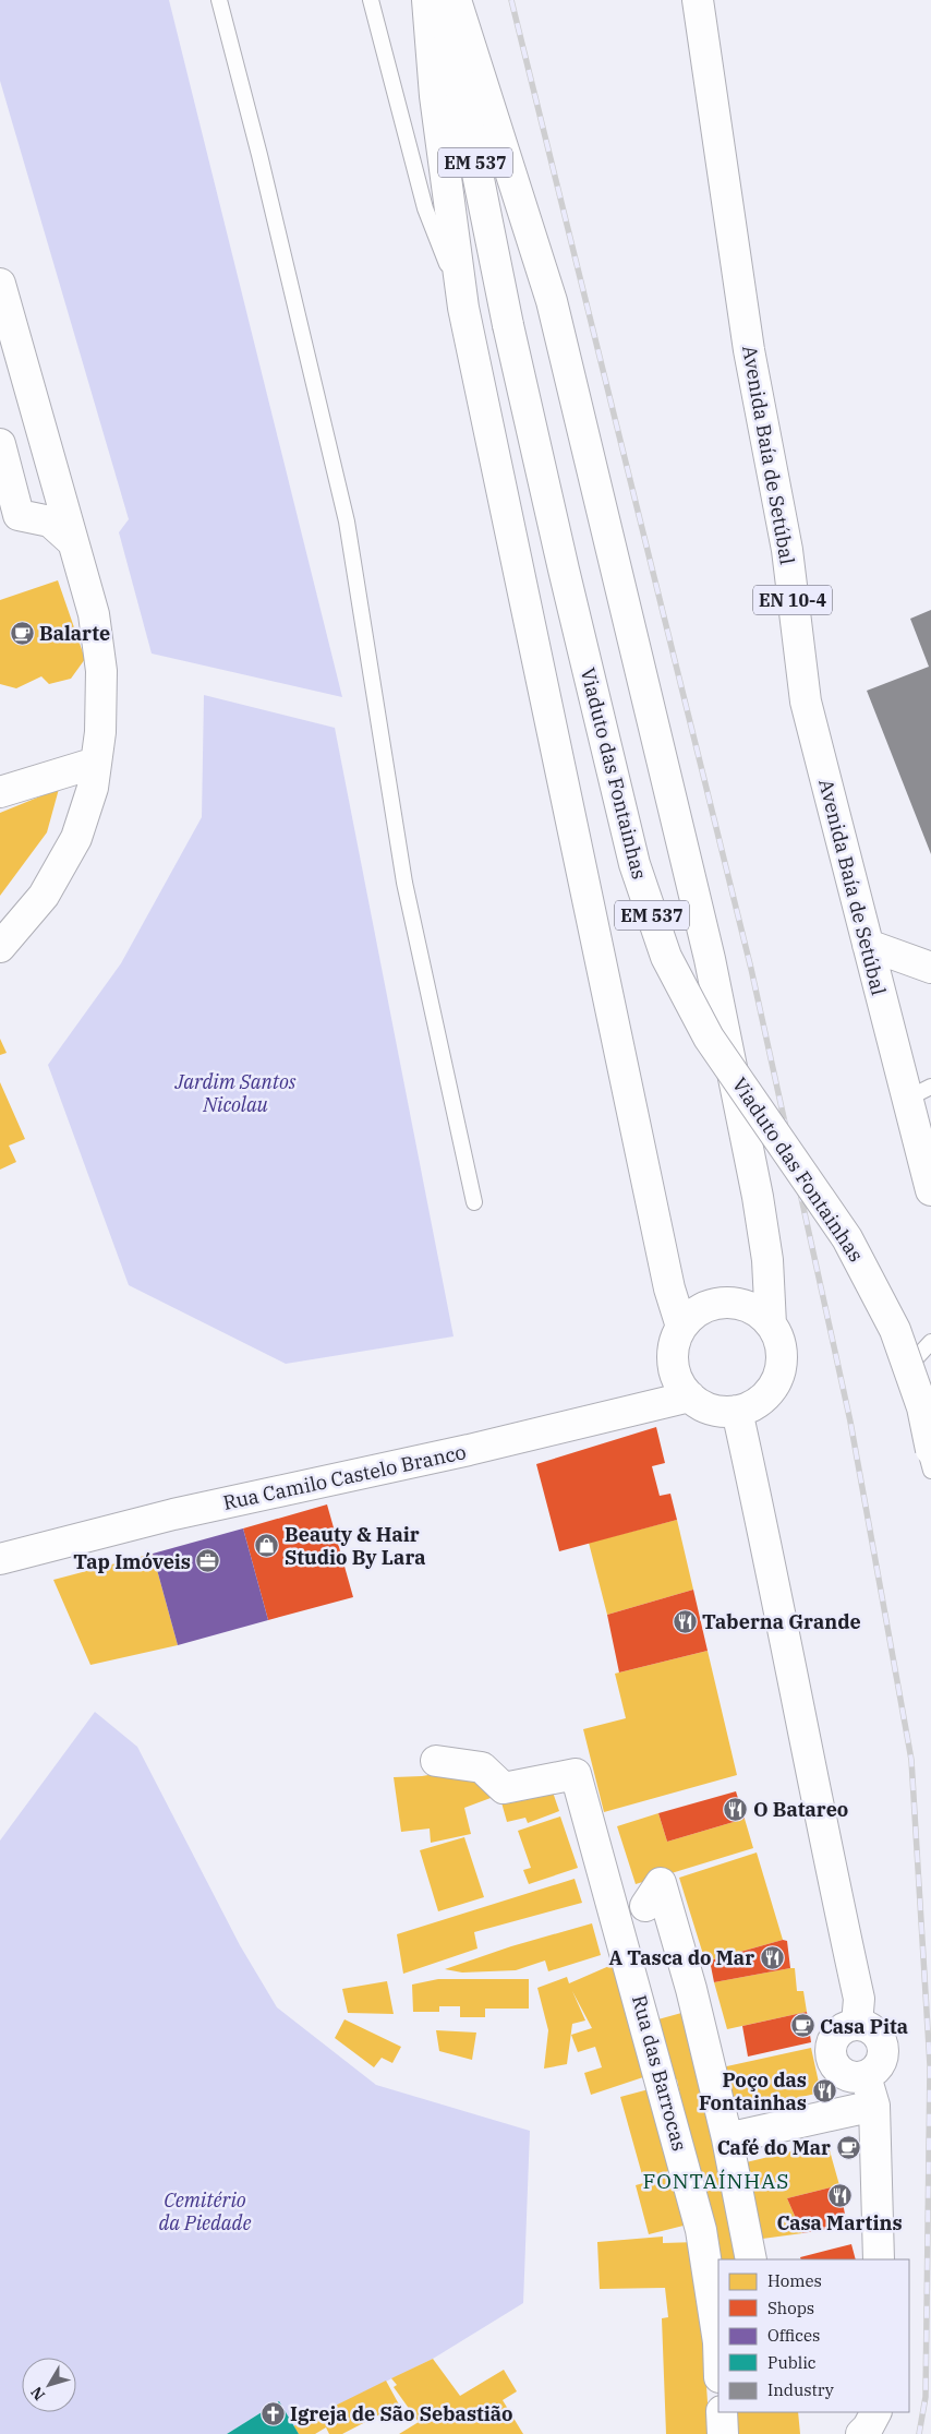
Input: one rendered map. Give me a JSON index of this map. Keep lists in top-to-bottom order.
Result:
{
  "streets": {
    "street": [
      "EM 537",
      "Avenida Baía de Setúbal",
      "EN 10-4",
      "Viaduto das Fontainhas",
      "Rua Camilo Castelo Branco",
      "Rua das Barrocas"
    ]
  },
  "districts": ["FONTAÍNHAS"],
  "parks": ["Jardim Santos Nicolau", "Cemitério da Piedade"],
  "places": {
    "cafe": ["Balarte", "Casa Pita", "Café do Mar"],
    "shop": ["Beauty & Hair Studio By Lara"],
    "office": ["Tap Imóveis"],
    "restaurant": [
      "Taberna Grande",
      "O Batareo",
      "A Tasca do Mar",
      "Poço das Fontainhas",
      "Casa Martins"
    ],
    "church": ["Igreja de São Sebastião"]
  },
  "legend": [
    "Homes",
    "Shops",
    "Offices",
    "Public",
    "Industry"
  ],
  "north": "bottom left"
}
